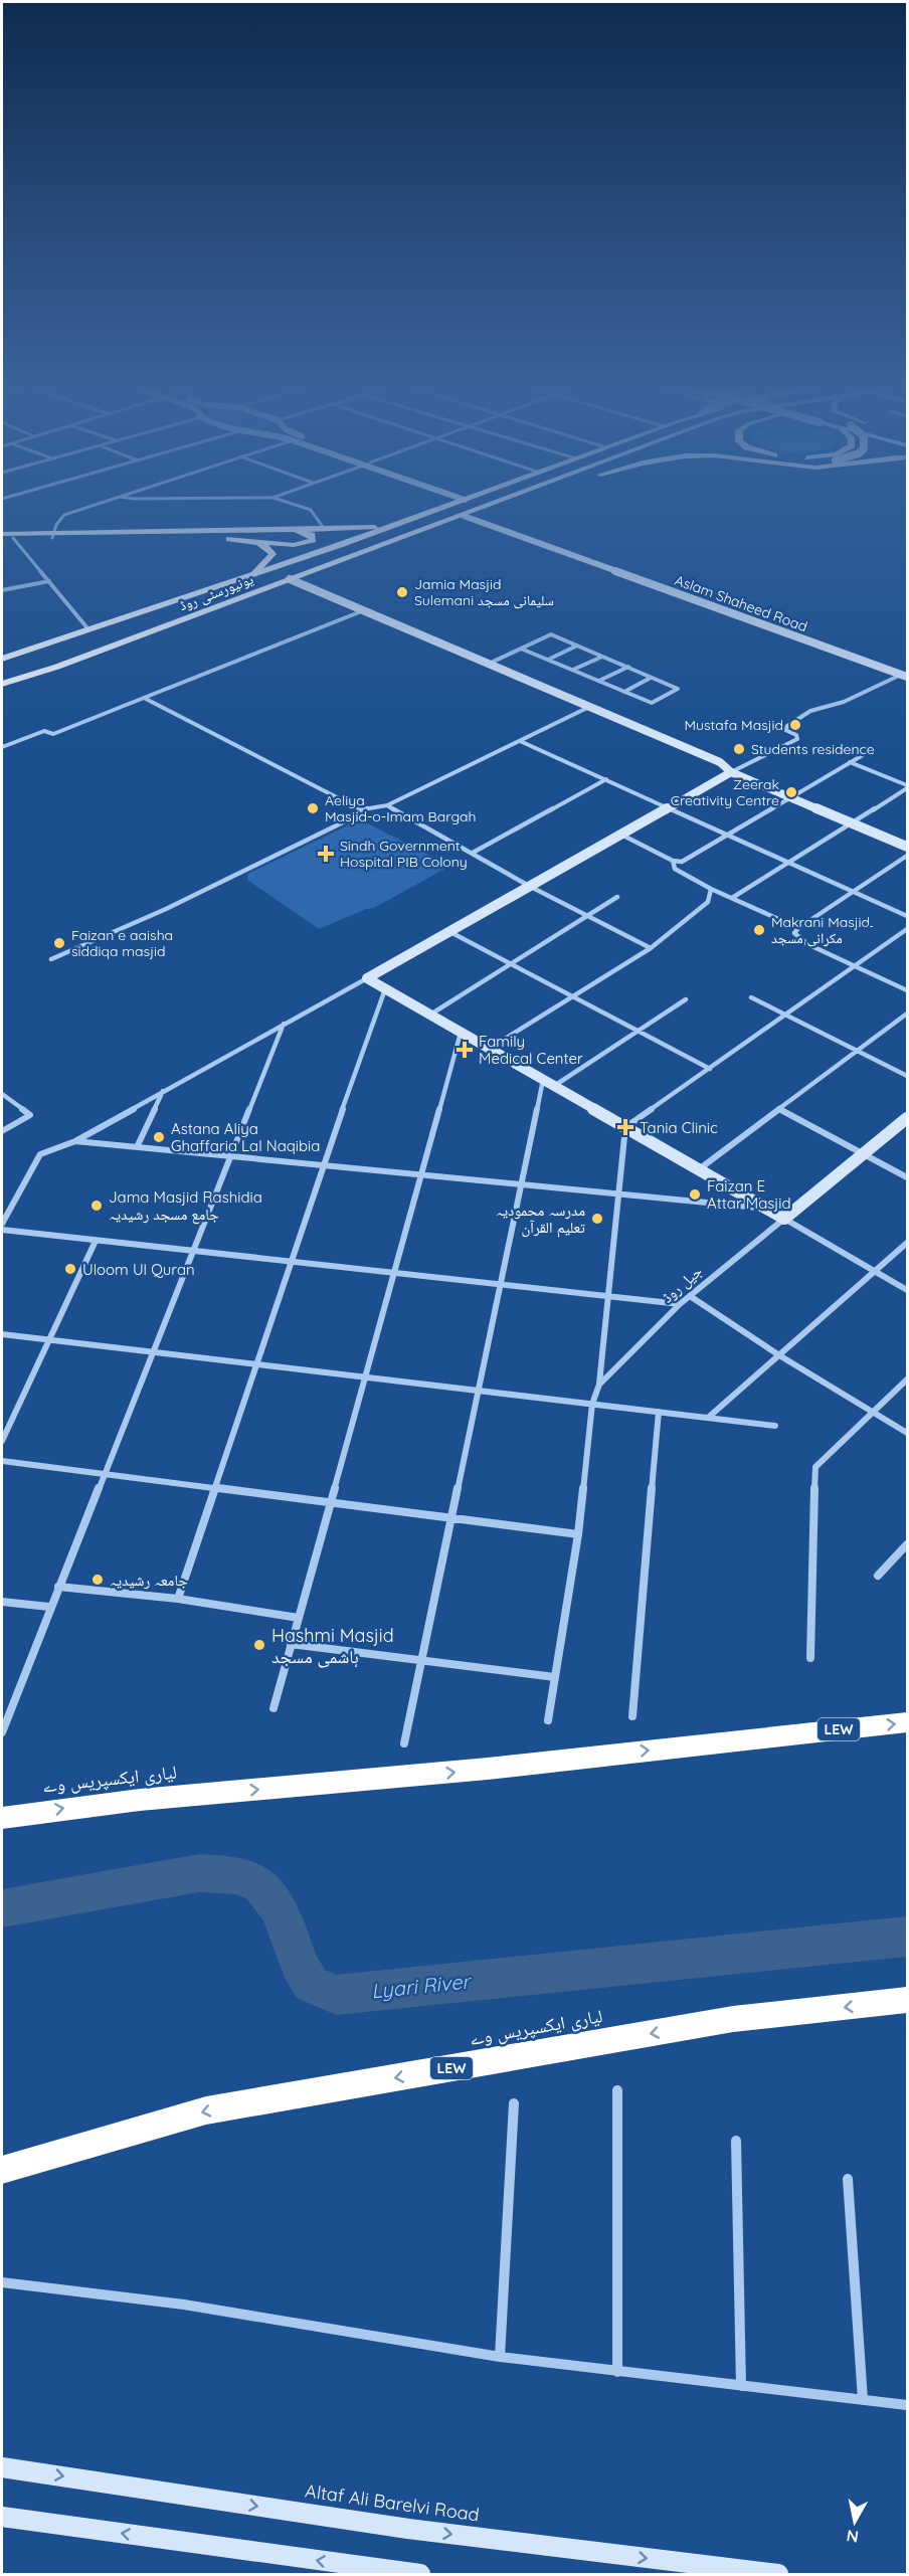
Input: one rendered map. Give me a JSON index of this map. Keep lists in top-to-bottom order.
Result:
{
  "streets": {
    "highway": ["LEW", "لیاری ایکسپریس وے"],
    "main road": ["یونیورسٹی روڈ"],
    "street": ["Aslam Shaheed Road", "جیل روڈ", "Altaf Ali Barelvi Road"]
  },
  "crossings": [
    ["یونیورسٹی روڈ", "Aslam Shaheed Road"]
  ],
  "water": ["Lyari River"],
  "places": {
    "other": [
      "Jamia Masjid Sulemani سلیمانی مسجد",
      "Mustafa Masjid",
      "Students residence",
      "Zeerak Creativity Centre",
      "Aeliya Masjid-o-Imam Bargah",
      "Makrani Masjid۔ مکرانی مسجد",
      "Faizan e aaisha siddiqa masjid",
      "Astana Aliya Ghaffaria Lal Naqibia",
      "Faizan E Attar Masjid",
      "Jama Masjid Rashidia جامع مسجد رشیدیہ",
      "مدرسہ محمودیہ تعلیم القرآن",
      "Uloom Ul Quran",
      "جامعہ رشیدیہ",
      "Hashmi Masjid ہاشمی مسجد"
    ],
    "health": ["Sindh Government Hospital PIB Colony", "Family Medical Center", "Tania Clinic"]
  },
  "north": "bottom"
}
